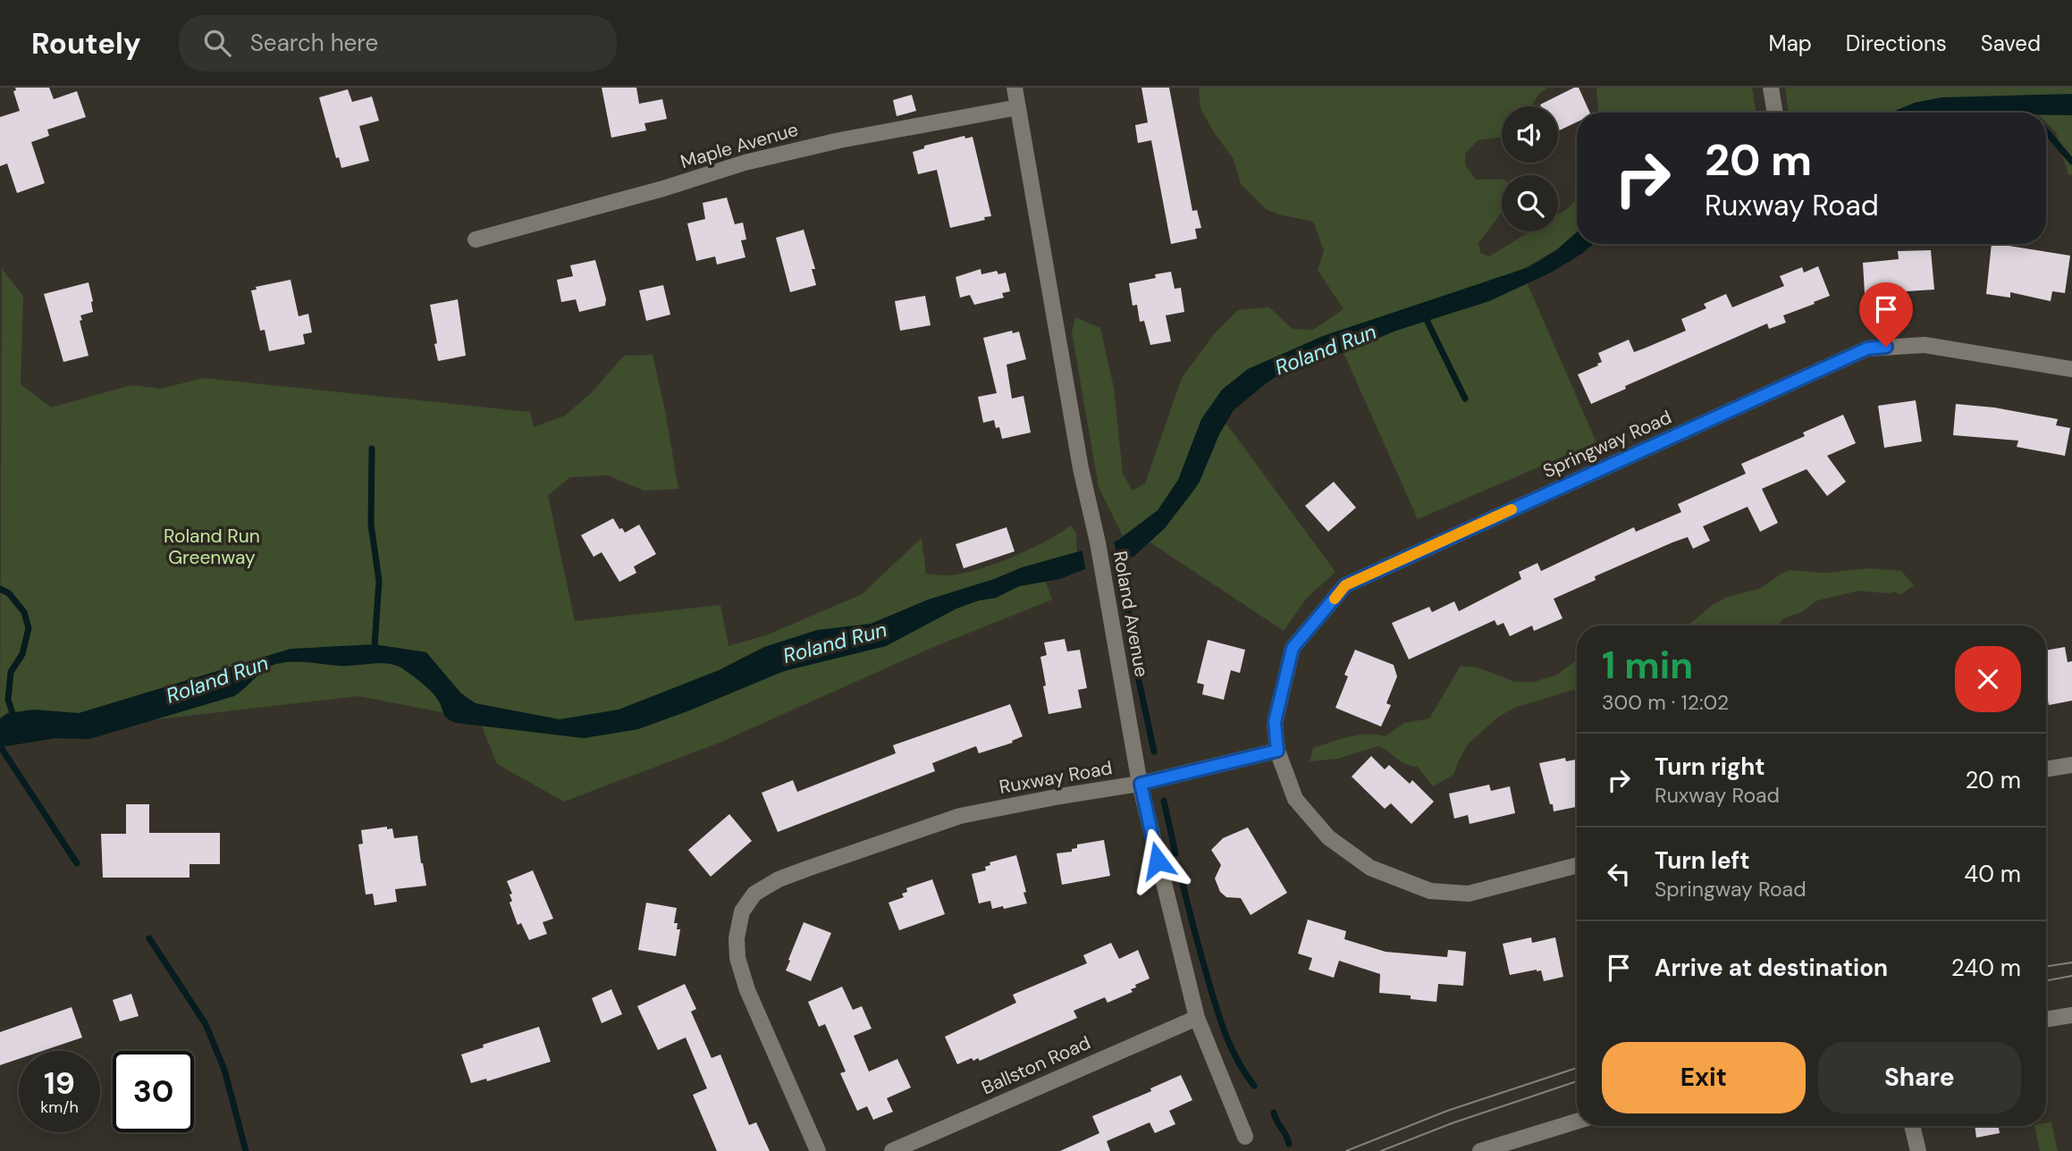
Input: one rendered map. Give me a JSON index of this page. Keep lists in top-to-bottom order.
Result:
{
  "streets": {
    "street": [
      "Maple Avenue",
      "Springway Road",
      "Roland Avenue",
      "Ruxway Road",
      "Ballston Road"
    ]
  },
  "crossings": [
    ["Maple Avenue", "Roland Avenue"],
    ["Springway Road", "Ruxway Road"],
    ["Roland Avenue", "Ruxway Road"],
    ["Roland Avenue", "Ballston Road"]
  ],
  "water": ["Roland Run"],
  "parks": ["Roland Run Greenway"],
  "page": {
    "header": "Routely",
    "search": "Search here",
    "nav": ["Map", "Directions", "Saved"],
    "turn": ["20 m", "Ruxway Road"],
    "heading": ["1 min", "300 m · 12:02"],
    "list": [
      {
        "name": "Turn right",
        "note": "Ruxway Road",
        "value": "20 m"
      },
      {
        "name": "Turn left",
        "note": "Springway Road",
        "value": "40 m"
      },
      {
        "name": "Arrive at destination",
        "value": "240 m"
      }
    ],
    "buttons": ["Exit", "Share"],
    "speed": "19 km/h",
    "limit": "30"
  }
}
